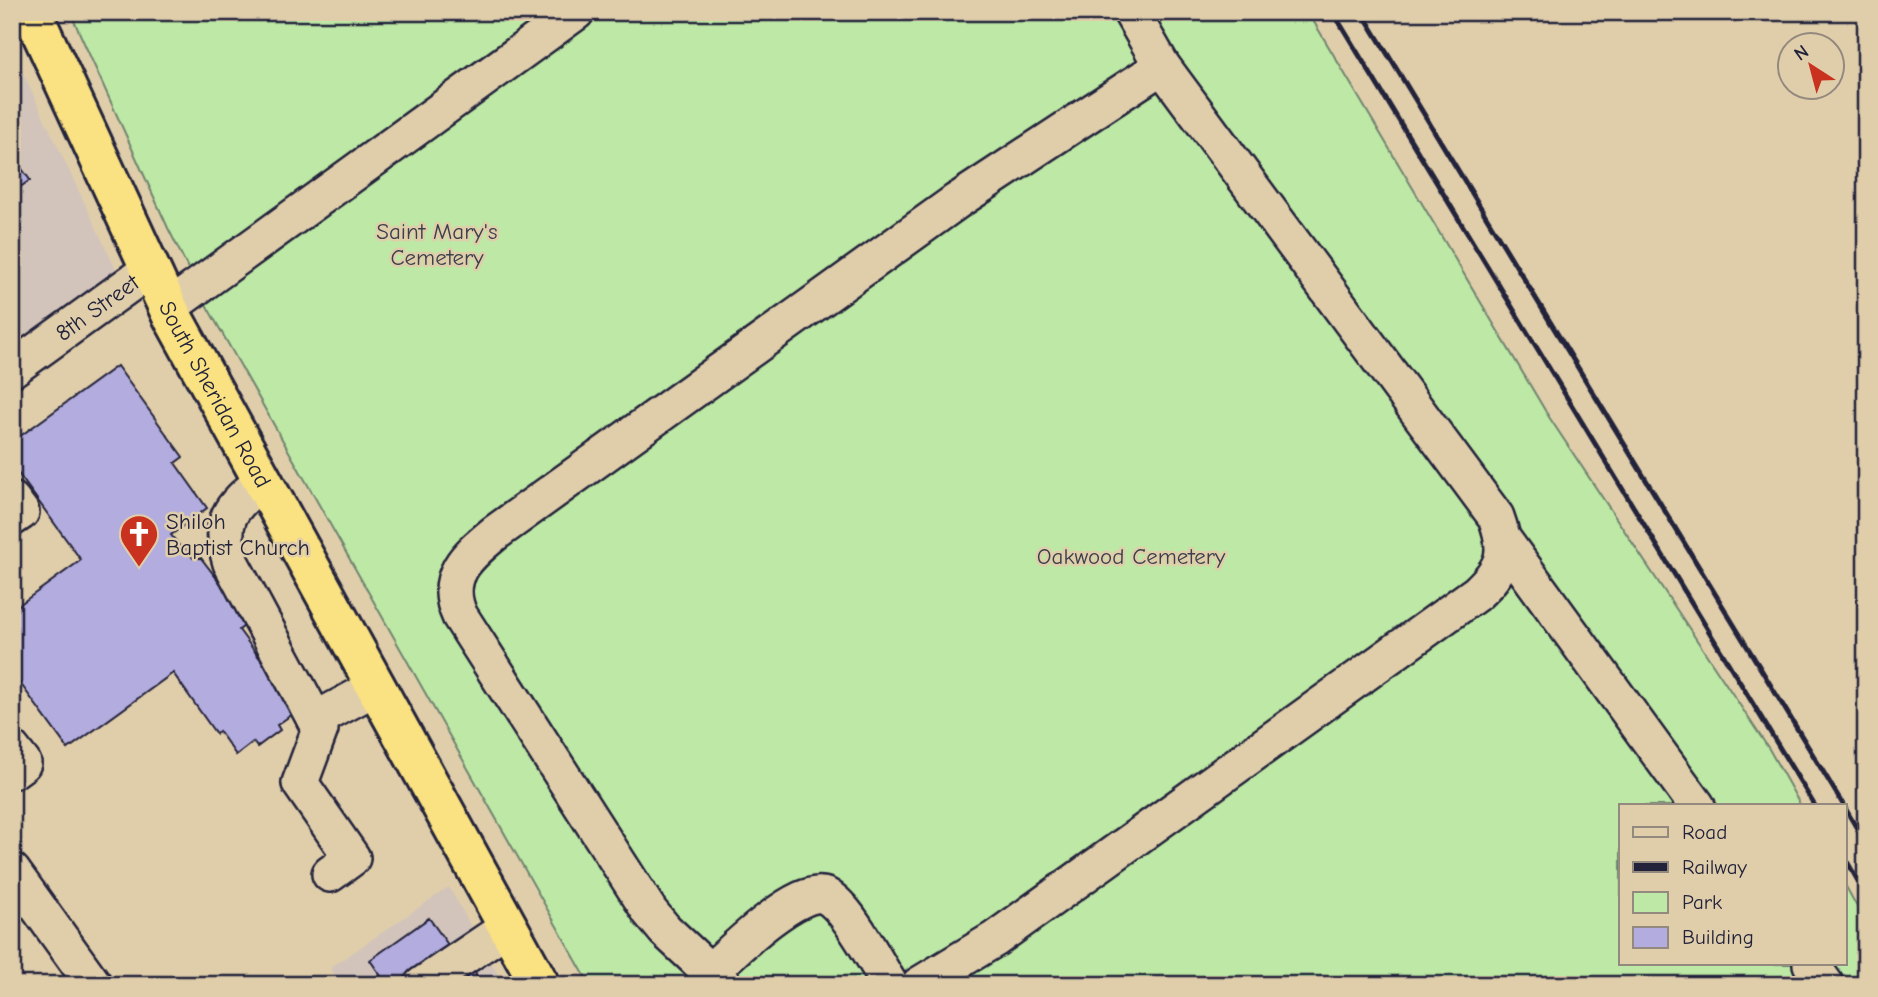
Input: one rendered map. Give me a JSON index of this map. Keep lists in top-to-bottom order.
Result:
{
  "streets": {
    "highway": ["South Sheridan Road"],
    "street": ["8th Street"]
  },
  "crossings": [
    ["8th Street", "South Sheridan Road"]
  ],
  "parks": ["Saint Mary's Cemetery", "Oakwood Cemetery"],
  "places": {
    "church": ["Shiloh Baptist Church"]
  },
  "legend": [
    "Road",
    "Railway",
    "Park",
    "Building"
  ],
  "north": "top left"
}
